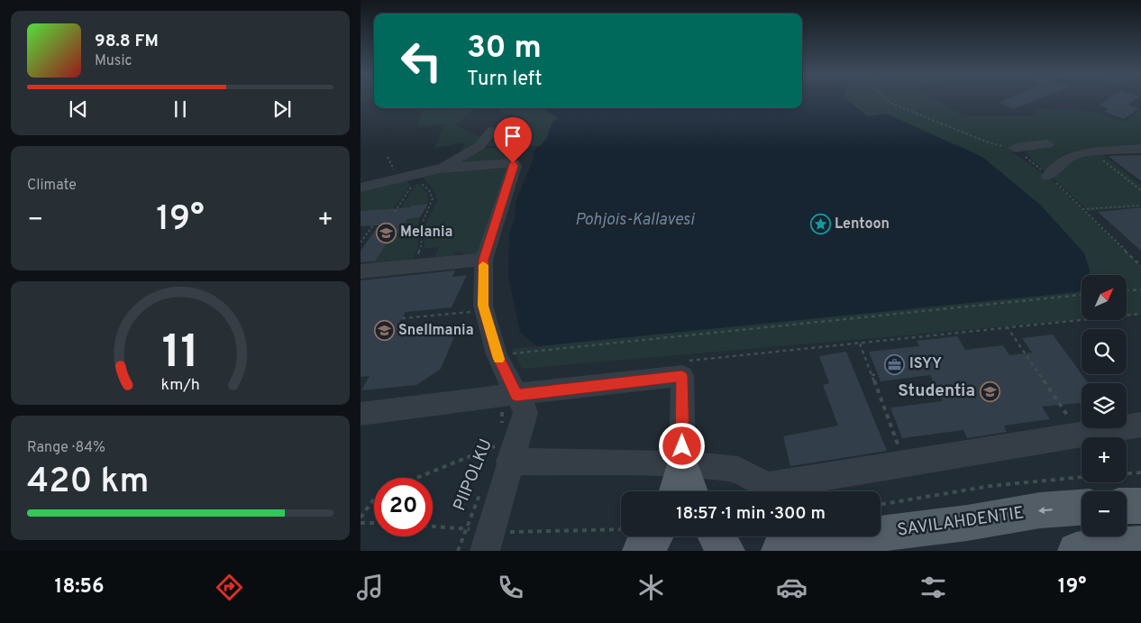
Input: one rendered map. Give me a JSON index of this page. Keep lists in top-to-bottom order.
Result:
{
  "streets": {
    "main road": ["SAVILAHDENTIE"],
    "path": ["PIIPOLKU"]
  },
  "one_way": ["SAVILAHDENTIE"],
  "water": ["Pohjois-Kallavesi"],
  "places": {
    "place": ["Lentoon"],
    "school or university": ["Melania", "Snellmania", "Studentia"],
    "office": ["ISYY"]
  },
  "north": "top right",
  "page": {
    "turn": ["30 m", "Turn left"],
    "song": ["98.8 FM", "Music"],
    "tile": [
      "Climate",
      ["Range · 84%", "420 km"]
    ],
    "heat": ["−", "19°", "+"],
    "map_buttons": ["+", "−"],
    "limit": "20",
    "trip": "18:57 · 1 min · 300 m",
    "tabs": ["18:56", "19°"],
    "gauge": ["11", "km/h"]
  }
}
